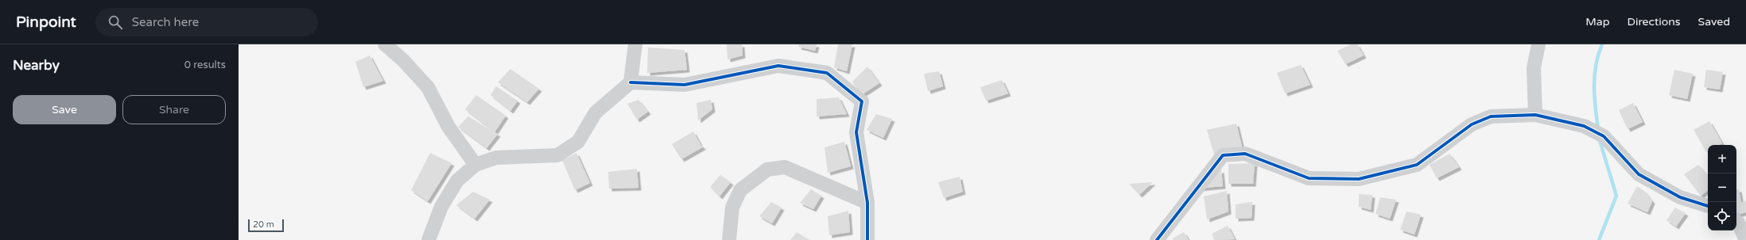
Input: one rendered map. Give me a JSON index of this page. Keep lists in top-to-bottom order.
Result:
{
  "scale_bar": "20 m",
  "page": {
    "header": "Pinpoint",
    "search": "Search here",
    "nav": ["Map", "Directions", "Saved"],
    "heading": ["Nearby", "0 results"],
    "buttons": ["Save", "Share"],
    "map_buttons": ["+", "−"],
    "scale": "20 m"
  }
}
